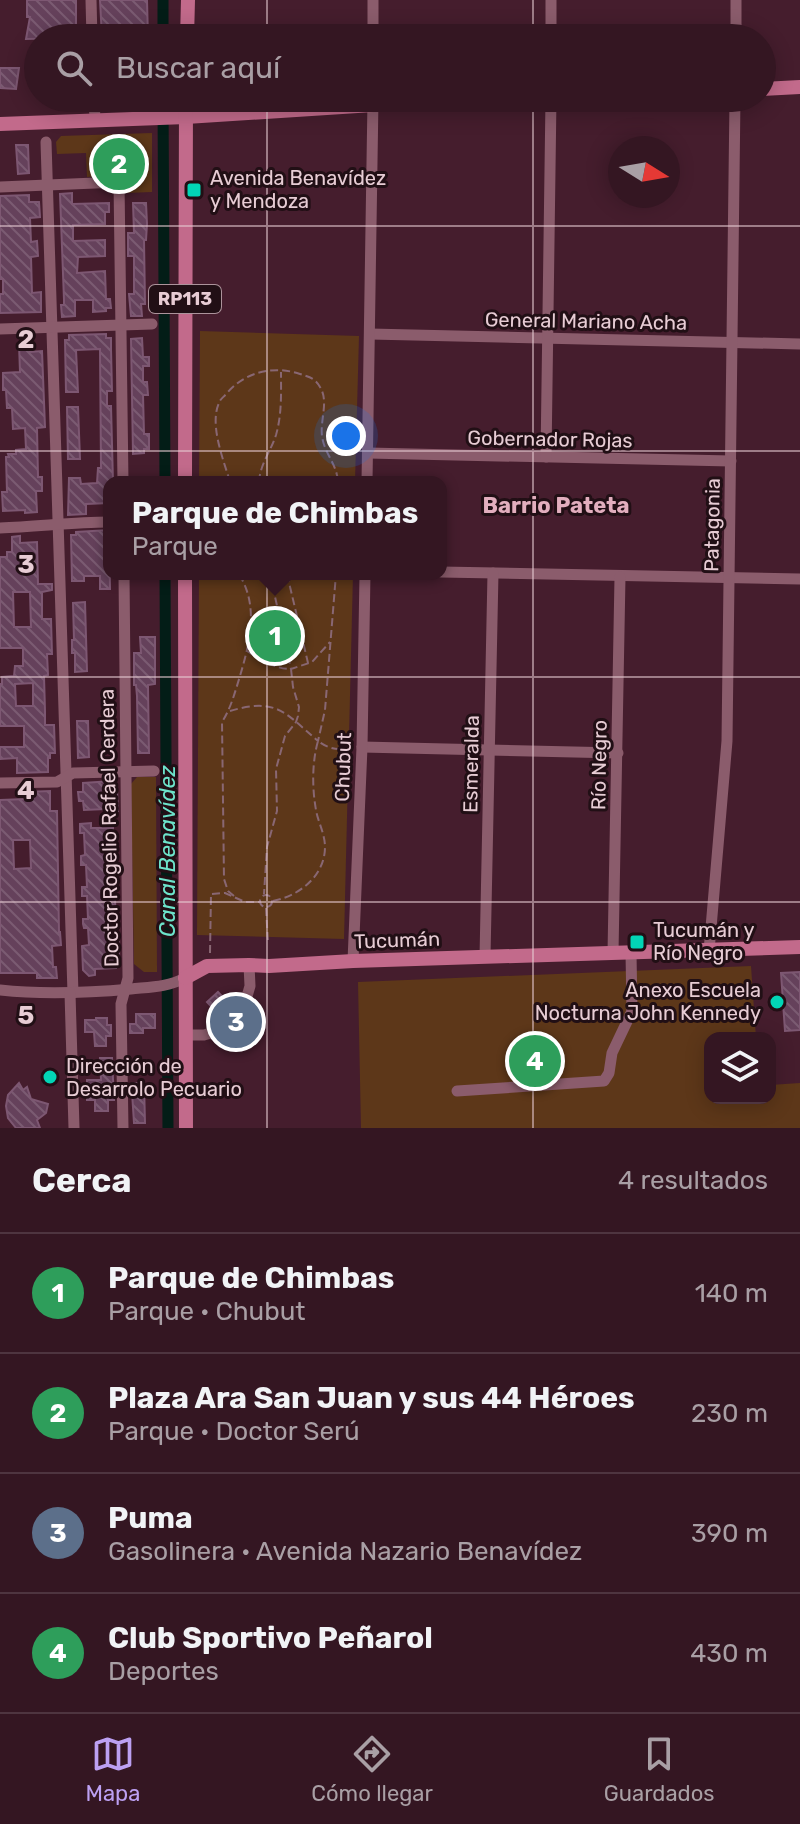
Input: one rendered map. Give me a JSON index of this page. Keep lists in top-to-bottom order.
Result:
{
  "streets": {
    "main road": ["RP113", "Tucumán"],
    "street": [
      "General Mariano Acha",
      "Gobernador Rojas",
      "Patagonia",
      "Esmeralda",
      "Río Negro",
      "Chubut",
      "Doctor Rogelio Rafael Cerdera"
    ]
  },
  "crossings": [
    ["General Mariano Acha", "Patagonia"],
    ["Gobernador Rojas", "Patagonia"],
    ["Patagonia", "Tucumán"],
    ["Esmeralda", "Tucumán"],
    ["Río Negro", "Tucumán"],
    ["Chubut", "Tucumán"],
    ["Doctor Rogelio Rafael Cerdera", "Tucumán"]
  ],
  "districts": ["Barrio Pateta"],
  "water": ["Canal Benavídez"],
  "places": {
    "transit": ["Avenida Benavídez y Mendoza", "Tucumán y Río Negro"],
    "other": ["Anexo Escuela Nocturna John Kennedy", "Dirección de Desarrolo Pecuario"]
  },
  "north": "right",
  "page": {
    "search": "Buscar aquí",
    "pins": [
      "2",
      "1",
      "3",
      "4"
    ],
    "popup": ["Parque de Chimbas", "Parque"],
    "heading": ["Cerca", "4 resultados"],
    "list": [
      {
        "mark": "1",
        "name": "Parque de Chimbas",
        "note": "Parque · Chubut",
        "value": "140 m"
      },
      {
        "mark": "2",
        "name": "Plaza Ara San Juan y sus 44 Héroes",
        "note": "Parque · Doctor Serú",
        "value": "230 m"
      },
      {
        "mark": "3",
        "name": "Puma",
        "note": "Gasolinera · Avenida Nazario Benavídez",
        "value": "390 m"
      },
      {
        "mark": "4",
        "name": "Club Sportivo Peñarol",
        "note": "Deportes",
        "value": "430 m"
      }
    ],
    "nav": ["Mapa", "Cómo llegar", "Guardados"]
  },
  "grid": {
    "rows": [
      "2",
      "3",
      "4",
      "5"
    ]
  }
}
